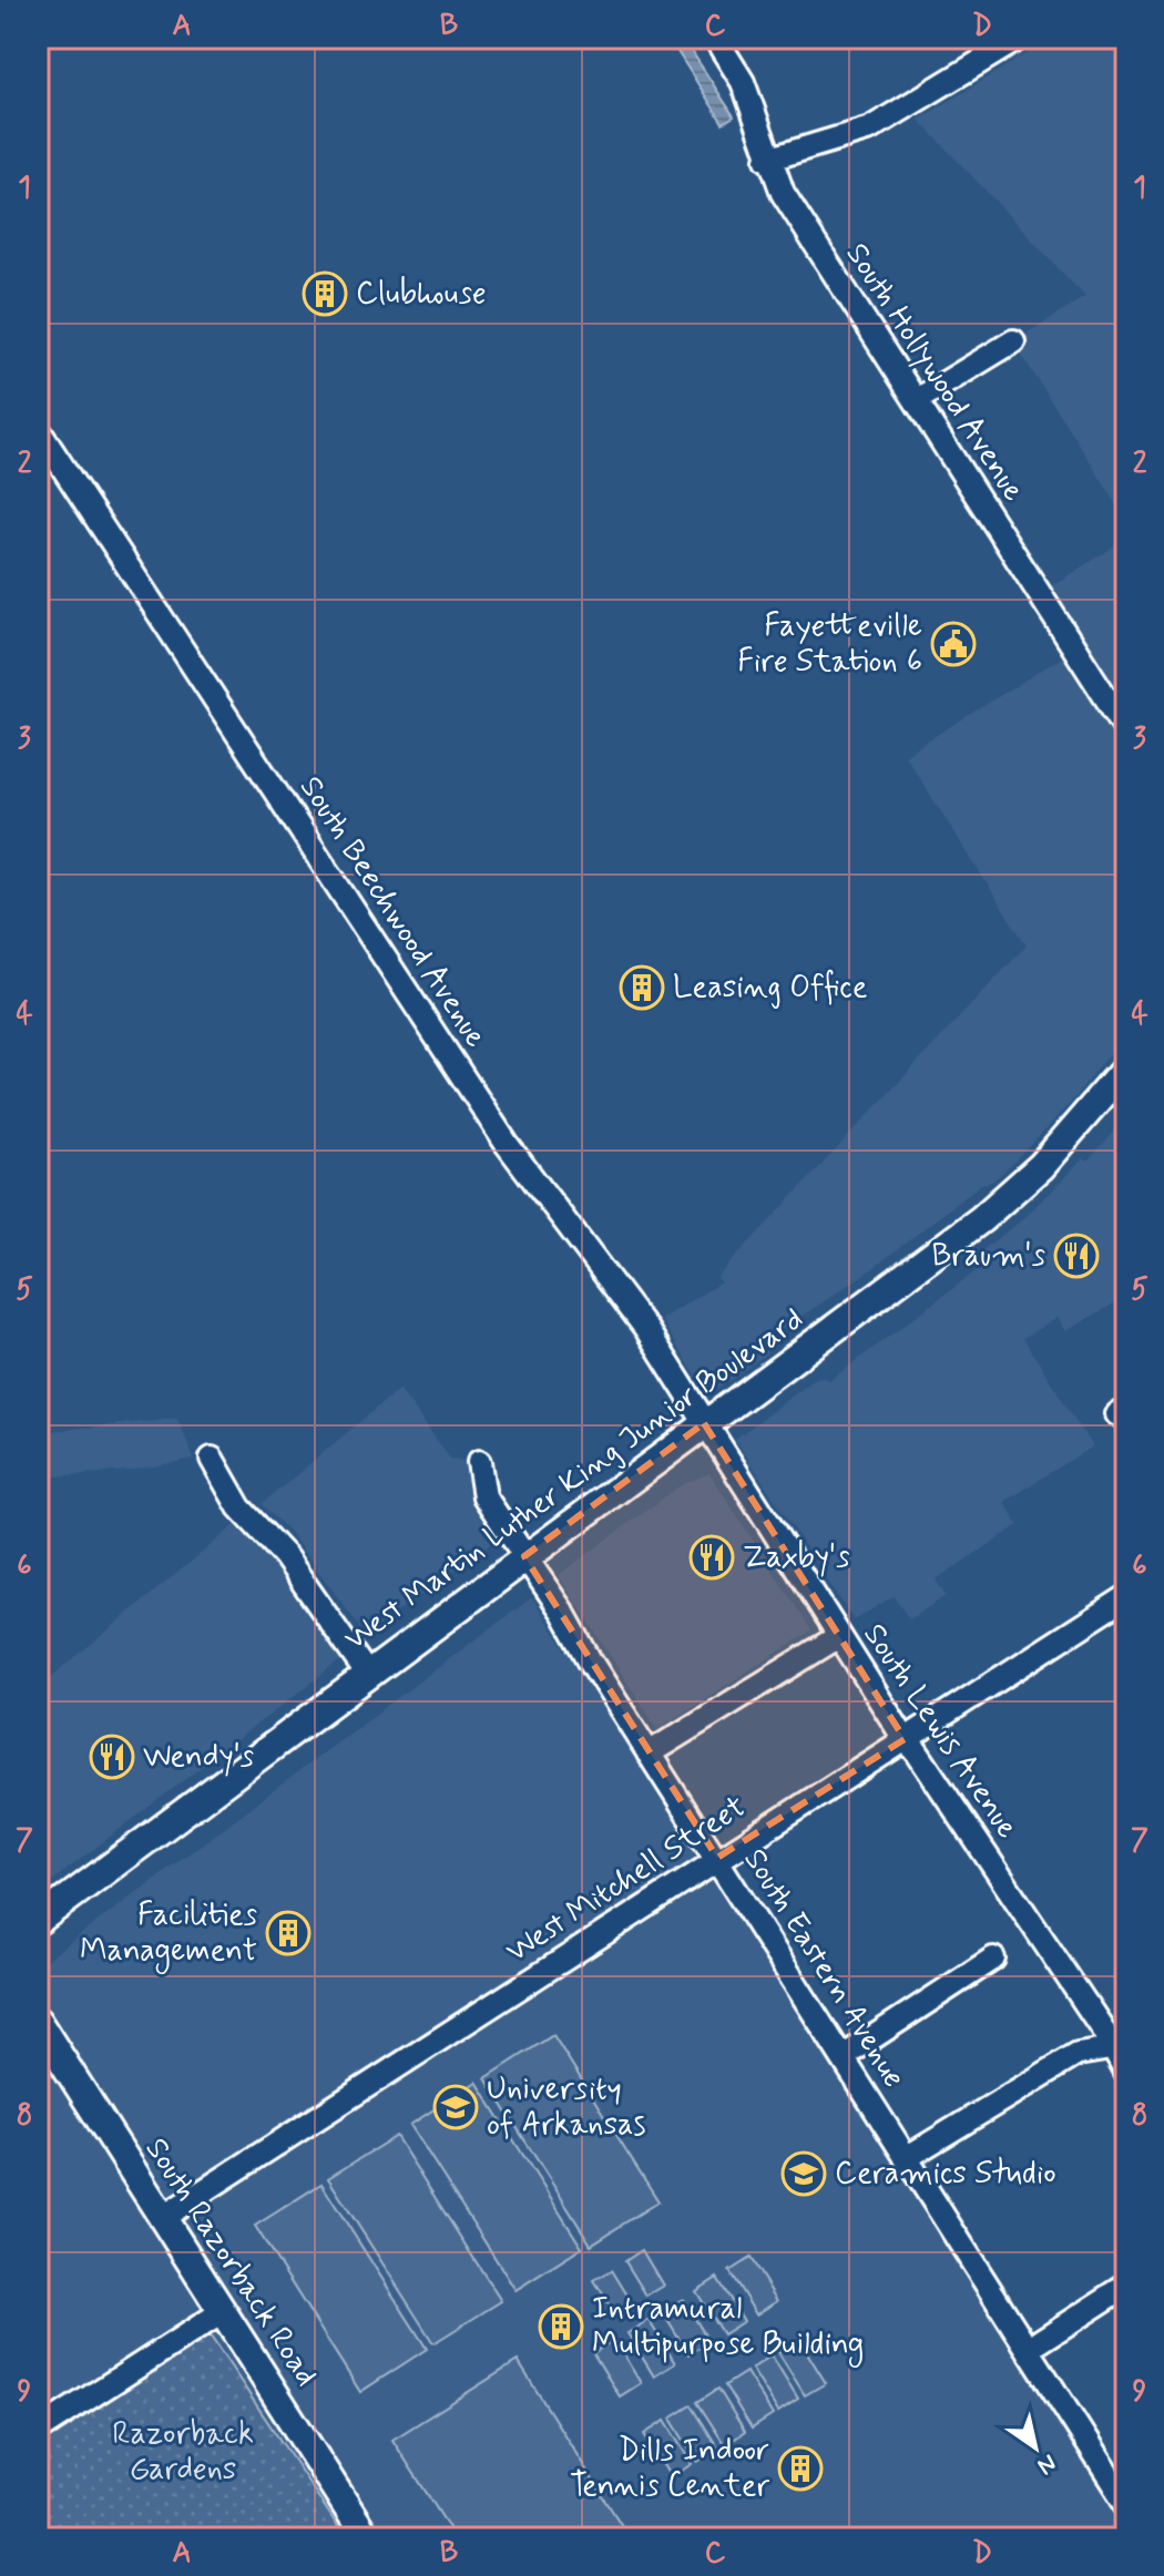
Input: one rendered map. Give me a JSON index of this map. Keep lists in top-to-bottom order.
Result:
{
  "streets": {
    "main road": ["West Martin Luther King Junior Boulevard", "South Razorback Road"],
    "street": [
      "South Hollywood Avenue",
      "South Beechwood Avenue",
      "South Lewis Avenue",
      "West Mitchell Street",
      "South Eastern Avenue"
    ]
  },
  "crossings": [
    ["South Beechwood Avenue", "West Martin Luther King Junior Boulevard"],
    ["South Beechwood Avenue", "South Lewis Avenue"],
    ["West Martin Luther King Junior Boulevard", "South Lewis Avenue"],
    ["West Martin Luther King Junior Boulevard", "South Eastern Avenue"],
    ["South Lewis Avenue", "West Mitchell Street"],
    ["West Mitchell Street", "South Eastern Avenue"],
    ["West Mitchell Street", "South Razorback Road"]
  ],
  "parks": ["Razorback Gardens"],
  "places": {
    "building": [
      "Clubhouse",
      "Leasing Office",
      "Facilities Management",
      "Intramural Multipurpose Building",
      "Dills Indoor Tennis Center"
    ],
    "public building": ["Fayetteville Fire Station 6"],
    "restaurant": ["Braum's", "Zaxby's", "Wendy's"],
    "school or university": ["University of Arkansas", "Ceramics Studio"]
  },
  "north": "bottom right",
  "grid": {
    "columns": [
      "A",
      "B",
      "C",
      "D"
    ],
    "rows": [
      "1",
      "2",
      "3",
      "4",
      "5",
      "6",
      "7",
      "8",
      "9"
    ]
  }
}
